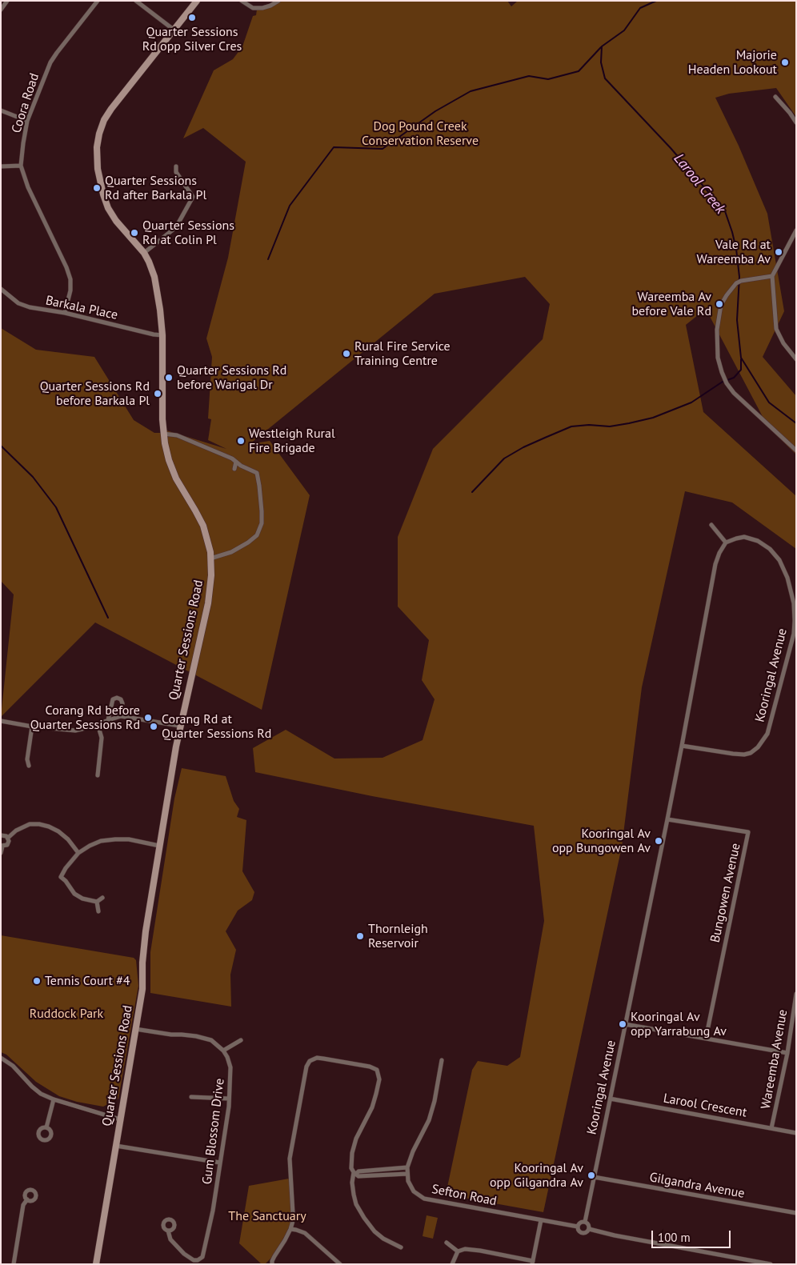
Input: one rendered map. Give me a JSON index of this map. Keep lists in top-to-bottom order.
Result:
{
  "streets": {
    "main road": ["Quarter Sessions Road"],
    "street": [
      "Coora Road",
      "Barkala Place",
      "Kooringal Avenue",
      "Bungowen Avenue",
      "Wareemba Avenue",
      "Larool Crescent",
      "Gum Blossom Drive",
      "Gilgandra Avenue",
      "Sefton Road"
    ]
  },
  "crossings": [
    ["Coora Road", "Barkala Place"],
    ["Barkala Place", "Quarter Sessions Road"],
    ["Kooringal Avenue", "Bungowen Avenue"],
    ["Kooringal Avenue", "Larool Crescent"],
    ["Kooringal Avenue", "Gilgandra Avenue"],
    ["Kooringal Avenue", "Sefton Road"],
    ["Wareemba Avenue", "Larool Crescent"]
  ],
  "water": ["Larool Creek"],
  "parks": ["Dog Pound Creek Conservation Reserve", "Ruddock Park", "The Sanctuary"],
  "places": [
    "Quarter Sessions Rd opp Silver Cres",
    "Majorie Headen Lookout",
    "Quarter Sessions Rd after Barkala Pl",
    "Quarter Sessions Rd at Colin Pl",
    "Vale Rd at Wareemba Av",
    "Wareemba Av before Vale Rd",
    "Rural Fire Service Training Centre",
    "Quarter Sessions Rd before Warigal Dr",
    "Quarter Sessions Rd before Barkala Pl",
    "Westleigh Rural Fire Brigade",
    "Corang Rd before Quarter Sessions Rd",
    "Corang Rd at Quarter Sessions Rd",
    "Kooringal Av opp Bungowen Av",
    "Thornleigh Reservoir",
    "Tennis Court #4",
    "Kooringal Av opp Yarrabung Av",
    "Kooringal Av opp Gilgandra Av"
  ],
  "scale_bar": "100 m"
}
